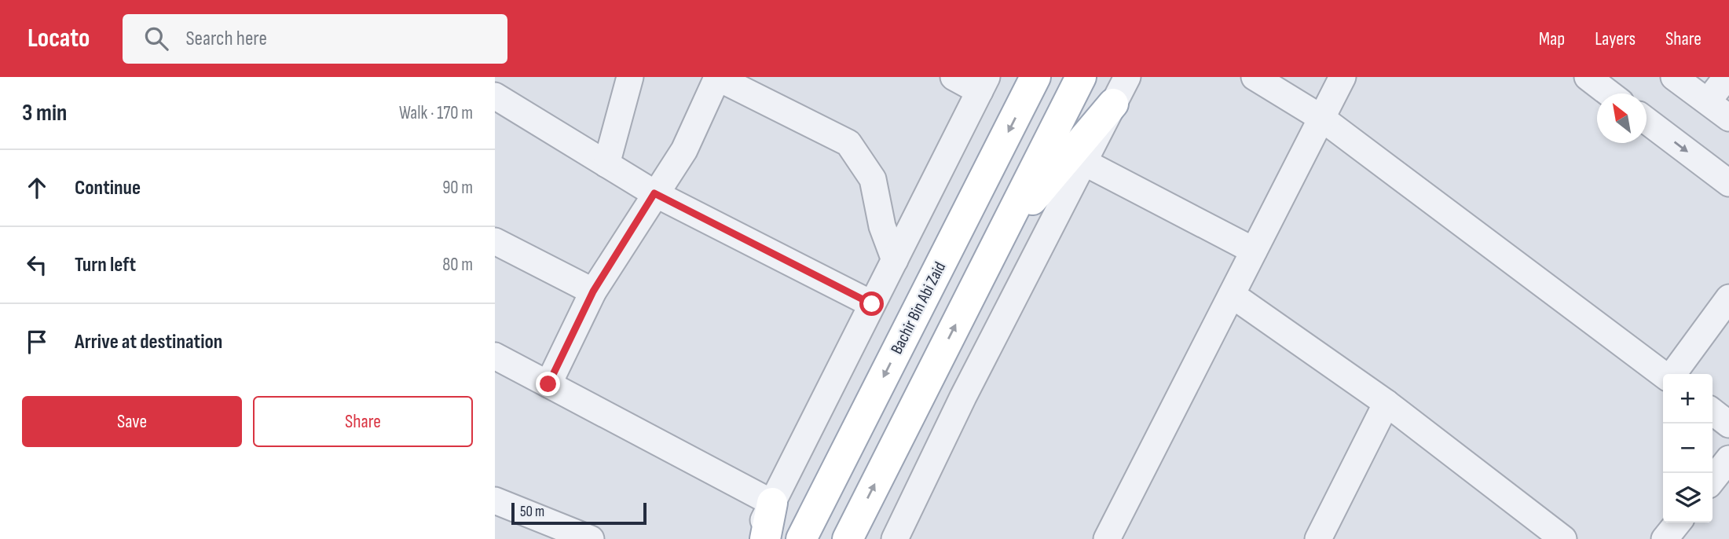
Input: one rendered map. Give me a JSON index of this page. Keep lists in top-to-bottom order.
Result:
{
  "streets": {
    "main road": ["Bachir Bin Abi Zaid"]
  },
  "scale_bar": "50 m",
  "north": "top left",
  "page": {
    "header": "Locato",
    "search": "Search here",
    "nav": ["Map", "Layers", "Share"],
    "heading": ["3 min", "Walk · 170 m"],
    "list": [
      ["Continue", "90 m"],
      ["Turn left", "80 m"],
      "Arrive at destination"
    ],
    "map_buttons": ["+", "−"],
    "buttons": ["Save", "Share"],
    "scale": "50 m"
  }
}
